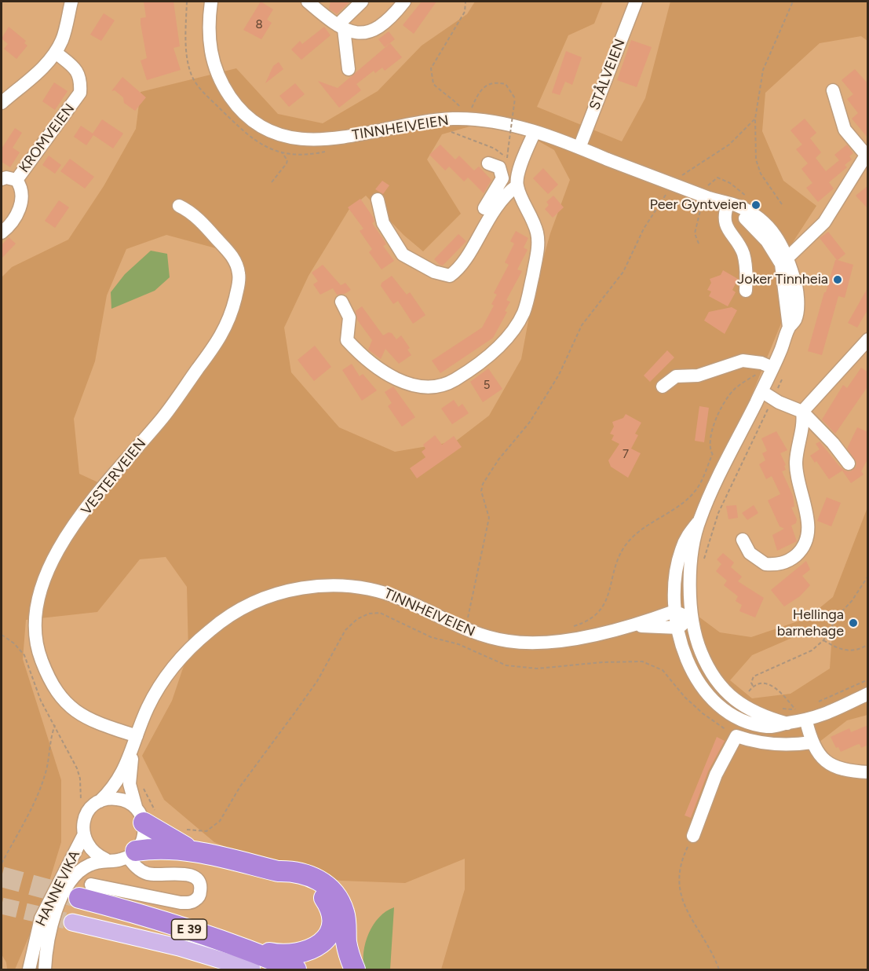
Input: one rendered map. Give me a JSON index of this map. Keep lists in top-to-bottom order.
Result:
{
  "streets": {
    "highway": ["E 39"],
    "street": [
      "STÅLVEIEN",
      "TINNHEIVEIEN",
      "KROMVEIEN",
      "VESTERVEIEN",
      "HANNEVIKA"
    ]
  },
  "crossings": [
    ["STÅLVEIEN", "TINNHEIVEIEN"],
    ["TINNHEIVEIEN", "VESTERVEIEN"],
    ["TINNHEIVEIEN", "HANNEVIKA"],
    ["TINNHEIVEIEN", "E 39"],
    ["HANNEVIKA", "E 39"]
  ],
  "places": ["Peer Gyntveien", "Joker Tinnheia", "Hellinga barnehage"],
  "house_numbers": ["8", "5", "7"]
}
